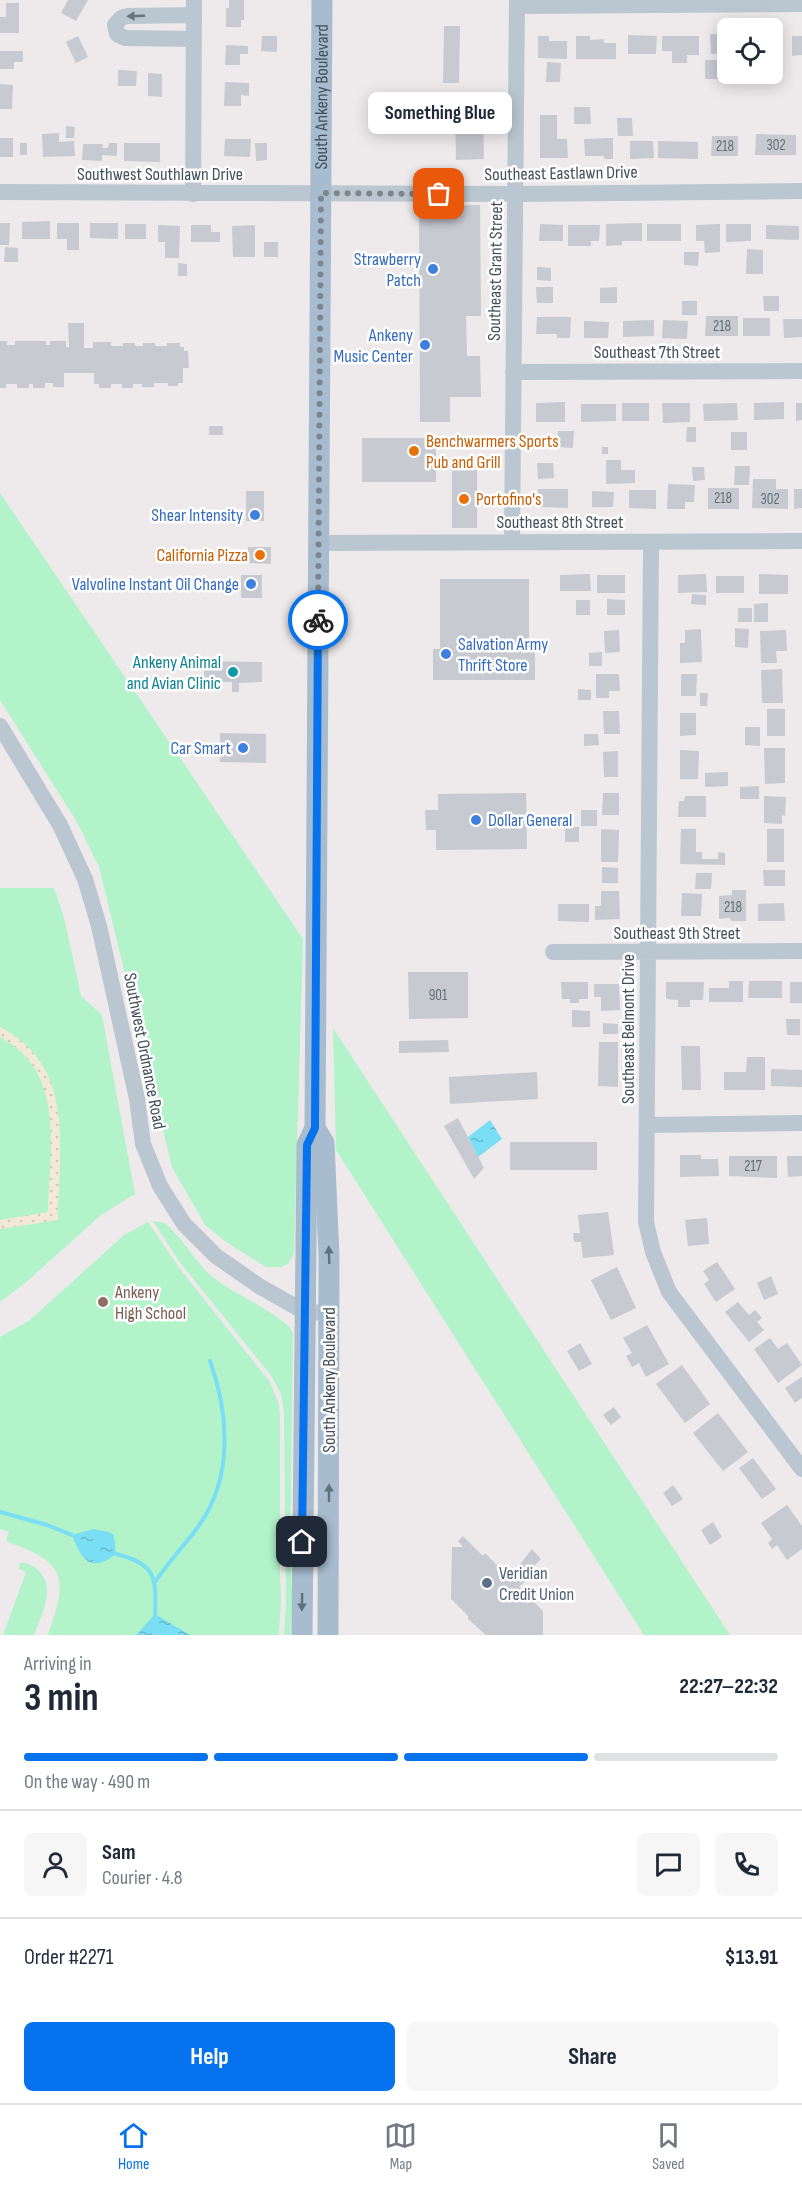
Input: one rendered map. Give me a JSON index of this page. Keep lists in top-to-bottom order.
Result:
{
  "streets": {
    "main road": ["South Ankeny Boulevard"],
    "street": [
      "Southeast Eastlawn Drive",
      "Southwest Southlawn Drive",
      "Southeast Grant Street",
      "Southeast 7th Street",
      "Southeast 8th Street",
      "Southeast 9th Street",
      "Southeast Belmont Drive",
      "Southwest Ordnance Road"
    ]
  },
  "crossings": [
    ["South Ankeny Boulevard", "Southeast Eastlawn Drive"],
    ["South Ankeny Boulevard", "Southwest Southlawn Drive"],
    ["South Ankeny Boulevard", "Southeast 8th Street"],
    ["South Ankeny Boulevard", "Southwest Ordnance Road"],
    ["Southeast Eastlawn Drive", "Southwest Southlawn Drive"],
    ["Southeast Eastlawn Drive", "Southeast Grant Street"],
    ["Southeast Grant Street", "Southeast 7th Street"],
    ["Southeast Grant Street", "Southeast 8th Street"],
    ["Southeast 8th Street", "Southeast Belmont Drive"],
    ["Southeast 9th Street", "Southeast Belmont Drive"]
  ],
  "places": [
    "Something Blue",
    "Strawberry Patch",
    "Ankeny Music Center",
    "Benchwarmers Sports Pub and Grill",
    "Portofino's",
    "Shear Intensity",
    "California Pizza",
    "Valvoline Instant Oil Change",
    "Salvation Army Thrift Store",
    "Ankeny Animal and Avian Clinic",
    "Car Smart",
    "Dollar General",
    "Ankeny High School",
    "Veridian Credit Union"
  ],
  "house_numbers": [
    "302",
    "218",
    "218",
    "218",
    "302",
    "218",
    "901",
    "217"
  ],
  "page": {
    "bubble": "Something Blue",
    "heading": ["3 min", "Arriving in", "22:27–22:32"],
    "panel": [
      "Sam",
      "Courier · 4.8",
      "Order #2271",
      "$13.91"
    ],
    "bar": "On the way · 490 m",
    "buttons": ["Help", "Share"],
    "tabs": ["Home", "Map", "Saved"]
  }
}
